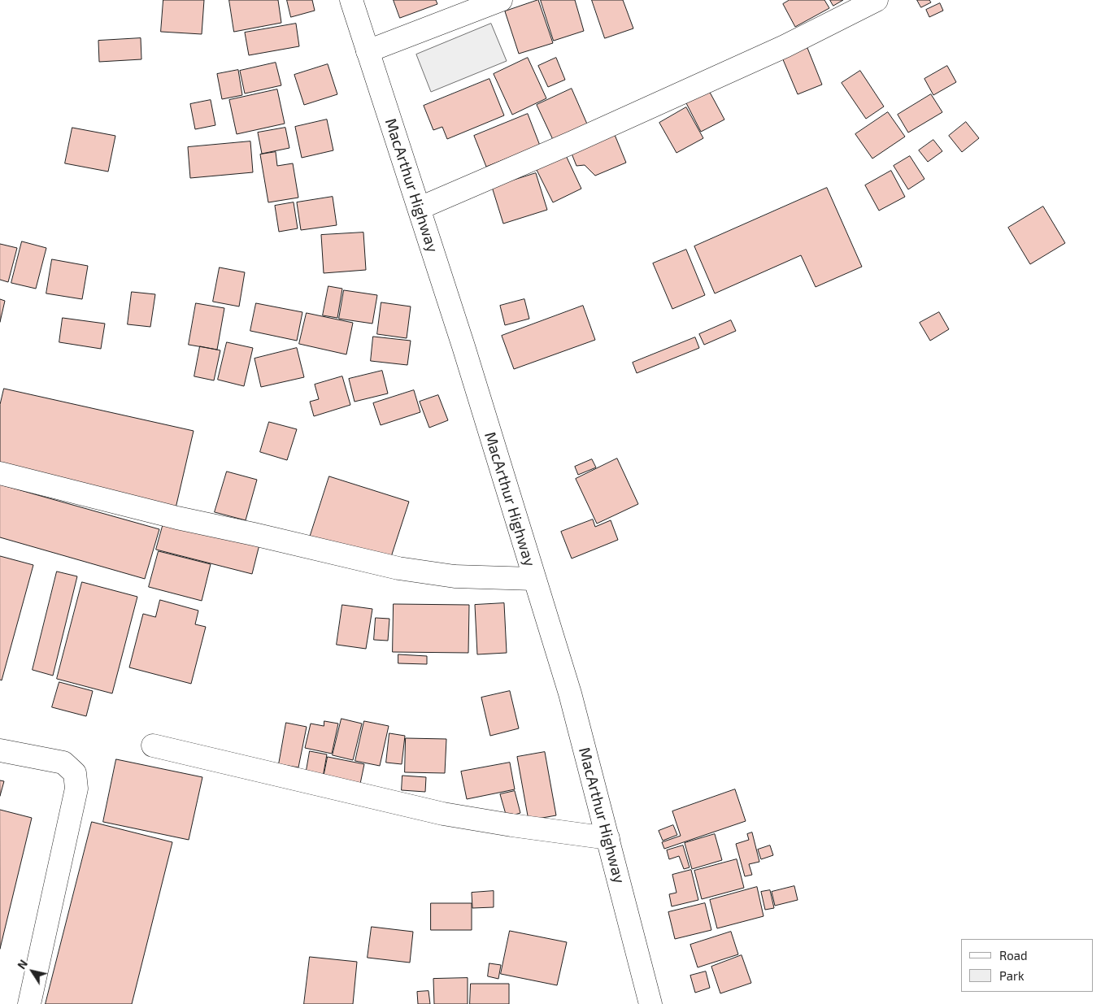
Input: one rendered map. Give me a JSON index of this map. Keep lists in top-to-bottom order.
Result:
{
  "streets": {
    "main road": ["MacArthur Highway"]
  },
  "legend": ["Road", "Park"],
  "north": "top left"
}
